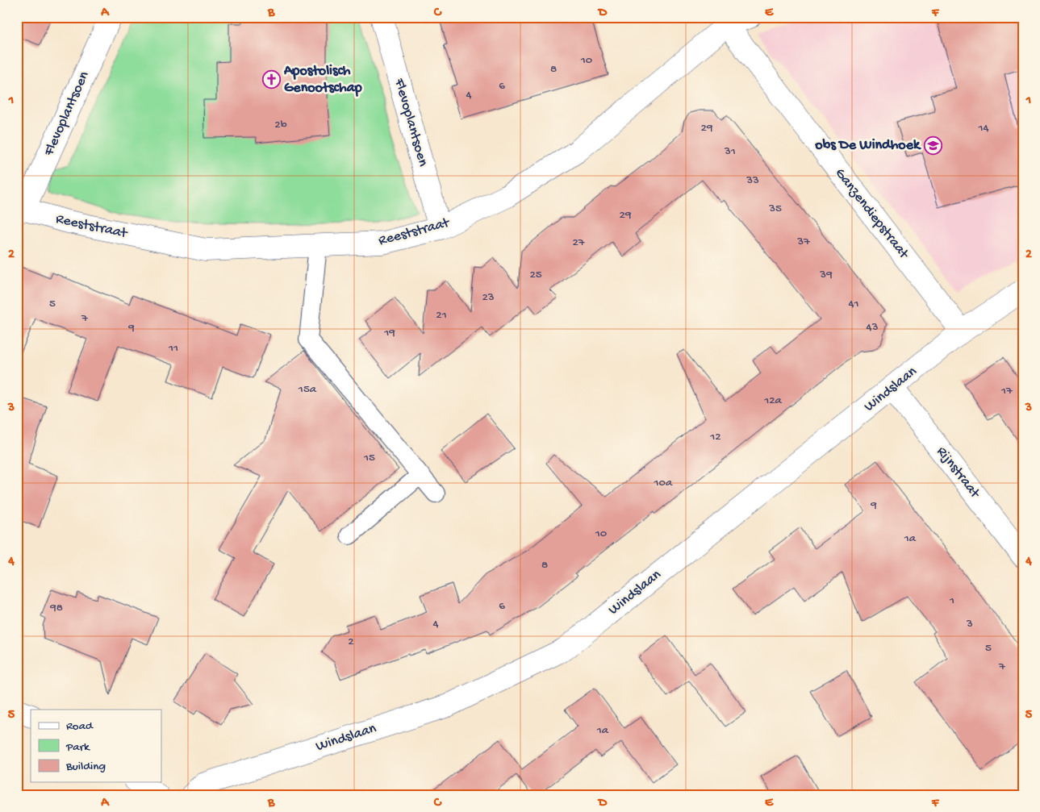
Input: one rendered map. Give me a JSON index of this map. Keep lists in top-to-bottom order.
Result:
{
  "streets": {
    "street": [
      "Flevoplantsoen",
      "Ganzendiepstraat",
      "Reeststraat",
      "Windslaan",
      "Rijnstraat"
    ]
  },
  "crossings": [
    ["Flevoplantsoen", "Reeststraat"],
    ["Ganzendiepstraat", "Reeststraat"],
    ["Ganzendiepstraat", "Windslaan"],
    ["Windslaan", "Rijnstraat"]
  ],
  "places": {
    "church": ["Apostolisch Genootschap"],
    "school or university": ["obs De Windhoek"]
  },
  "house_numbers": [
    "10",
    "8",
    "6",
    "4",
    "2b",
    "29",
    "14",
    "31",
    "33",
    "35",
    "29",
    "37",
    "27",
    "25",
    "39",
    "23",
    "5",
    "41",
    "21",
    "7",
    "43",
    "9",
    "19",
    "11",
    "15a",
    "17",
    "12a",
    "12",
    "15",
    "10a",
    "9",
    "10",
    "1a",
    "8",
    "1",
    "6",
    "98",
    "4",
    "3",
    "2",
    "5",
    "7",
    "1a"
  ],
  "legend": ["Road", "Park", "Building"],
  "grid": {
    "columns": [
      "A",
      "B",
      "C",
      "D",
      "E",
      "F"
    ],
    "rows": [
      "1",
      "2",
      "3",
      "4",
      "5"
    ]
  }
}
